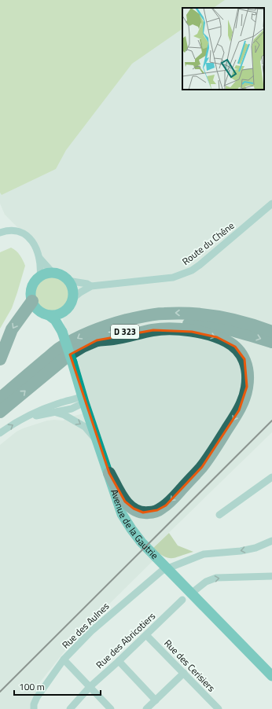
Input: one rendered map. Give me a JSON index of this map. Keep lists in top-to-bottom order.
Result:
{
  "streets": {
    "highway": ["D 323"],
    "street": [
      "Route du Chêne",
      "Avenue de la Gautrie",
      "Rue des Aulnes",
      "Rue des Abricotiers",
      "Rue des Cerisiers"
    ]
  },
  "crossings": [
    ["Route du Chêne", "Avenue de la Gautrie"],
    ["Avenue de la Gautrie", "Rue des Aulnes"],
    ["Rue des Abricotiers", "Rue des Cerisiers"]
  ],
  "scale_bar": "100 m"
}
